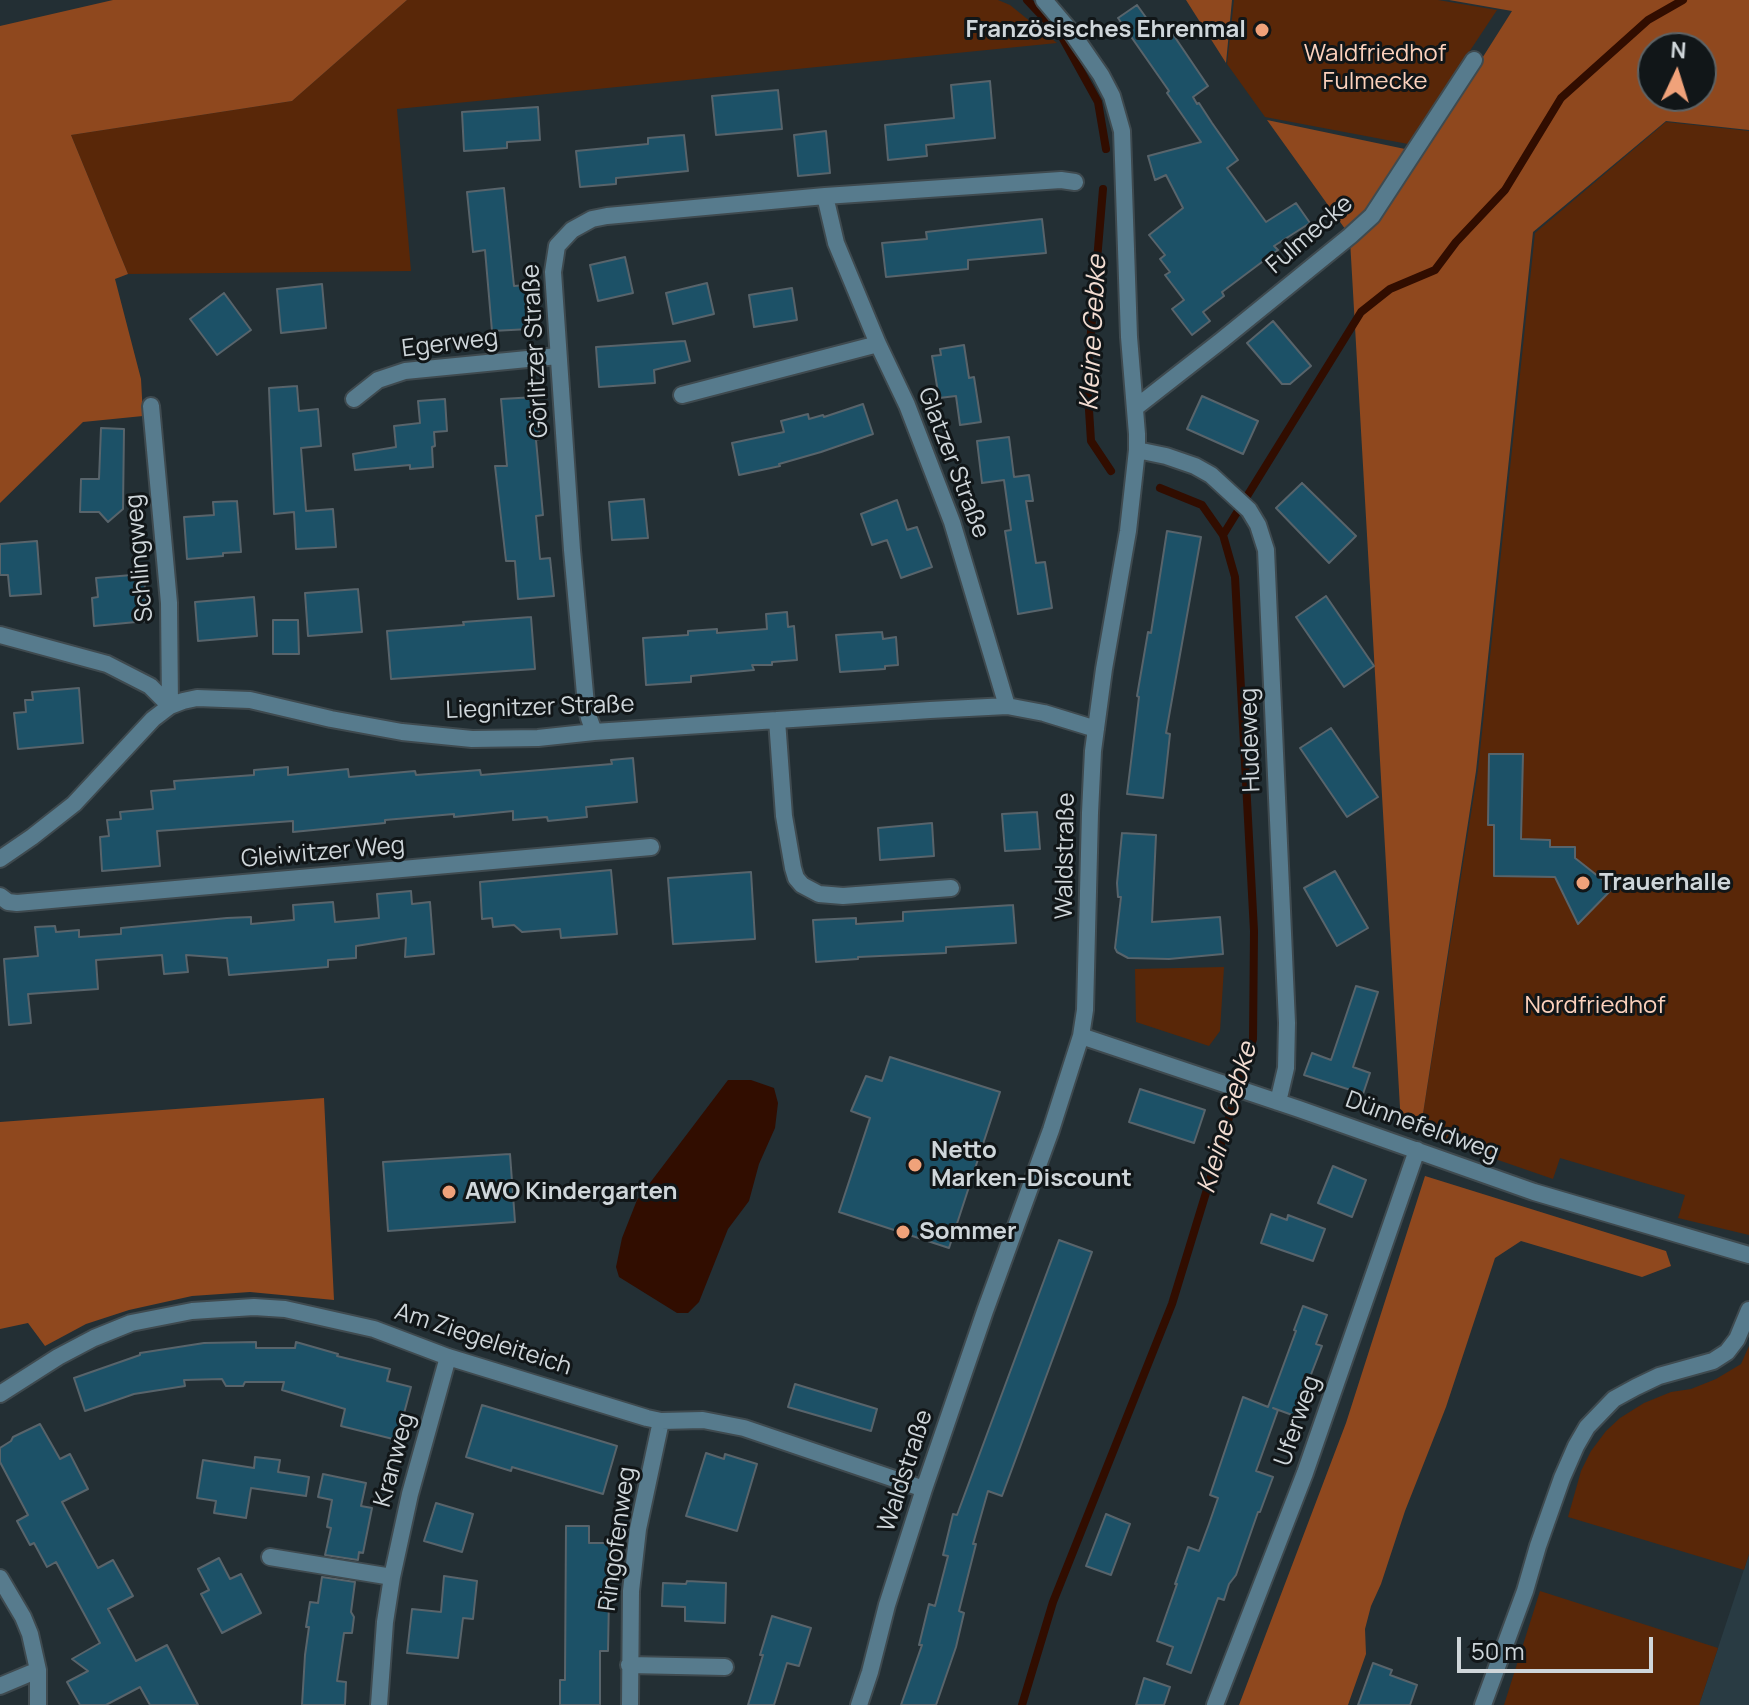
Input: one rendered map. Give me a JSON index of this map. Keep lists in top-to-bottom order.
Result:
{
  "streets": {
    "street": [
      "Fulmecke",
      "Egerweg",
      "Görlitzer Straße",
      "Glatzer Straße",
      "Schlingweg",
      "Liegnitzer Straße",
      "Hudeweg",
      "Gleiwitzer Weg",
      "Waldstraße",
      "Dünnefeldweg",
      "Am Ziegeleiteich",
      "Uferweg",
      "Kranweg",
      "Ringofenweg"
    ]
  },
  "crossings": [
    ["Fulmecke", "Waldstraße"],
    ["Egerweg", "Görlitzer Straße"],
    ["Görlitzer Straße", "Glatzer Straße"],
    ["Görlitzer Straße", "Liegnitzer Straße"],
    ["Glatzer Straße", "Liegnitzer Straße"],
    ["Schlingweg", "Liegnitzer Straße"],
    ["Liegnitzer Straße", "Waldstraße"],
    ["Hudeweg", "Waldstraße"],
    ["Hudeweg", "Dünnefeldweg"],
    ["Waldstraße", "Dünnefeldweg"],
    ["Waldstraße", "Am Ziegeleiteich"],
    ["Dünnefeldweg", "Uferweg"],
    ["Am Ziegeleiteich", "Kranweg"],
    ["Am Ziegeleiteich", "Ringofenweg"]
  ],
  "water": ["Kleine Gebke"],
  "parks": ["Waldfriedhof Fulmecke", "Nordfriedhof"],
  "places": [
    "Französisches Ehrenmal",
    "Trauerhalle",
    "Netto Marken-Discount",
    "AWO Kindergarten",
    "Sommer"
  ],
  "scale_bar": "50 m",
  "north": "top"
}
